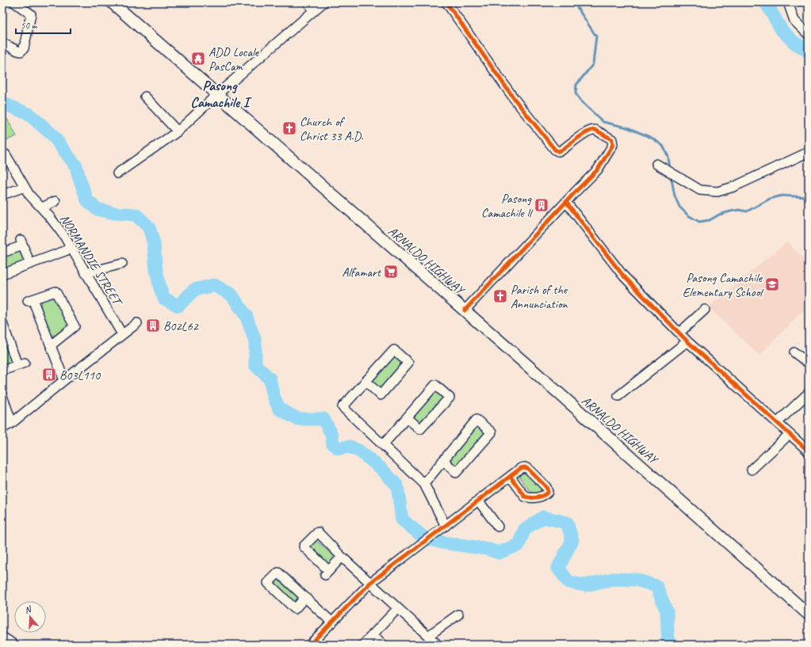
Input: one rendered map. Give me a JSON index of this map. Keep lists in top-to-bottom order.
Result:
{
  "streets": {
    "main road": ["ARNALDO HIGHWAY"],
    "street": ["NORMANDIE STREET"]
  },
  "districts": ["Pasong Camachile I"],
  "places": {
    "temple": ["ADD Locale PasCam"],
    "church": ["Church of Christ 33 A.D.", "Parish of the Annunciation"],
    "building": ["Pasong Camachile ll", "B02L62", "B03L110"],
    "supermarket": ["Alfamart"],
    "school or university": ["Pasong Camachile Elementary School"]
  },
  "scale_bar": "50 m",
  "north": "top"
}
